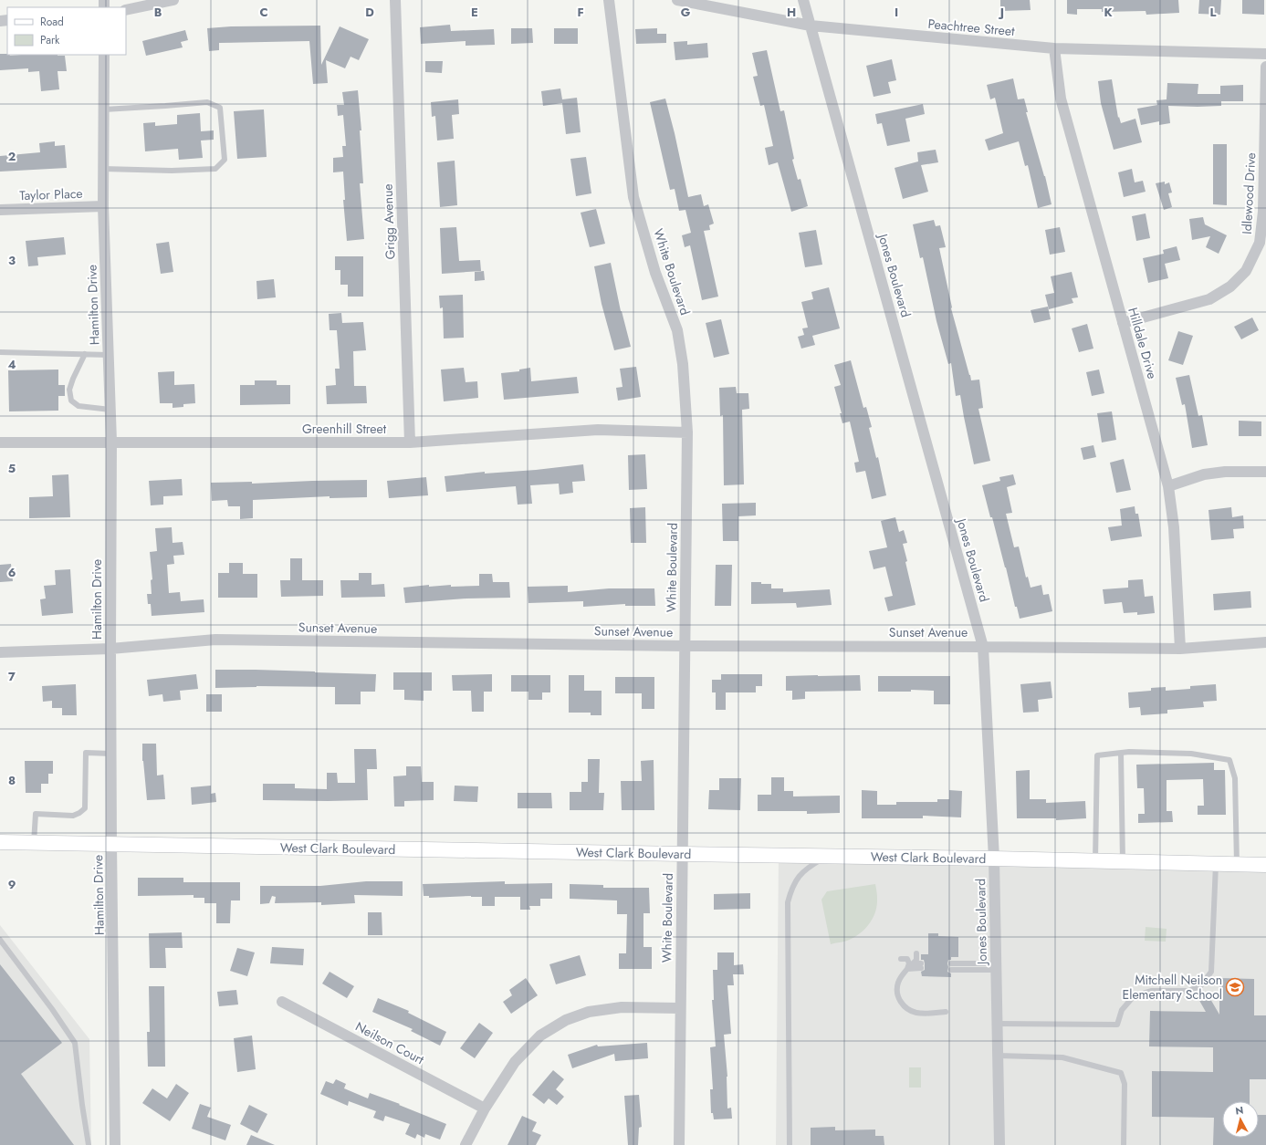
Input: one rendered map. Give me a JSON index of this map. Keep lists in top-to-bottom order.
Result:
{
  "streets": {
    "street": [
      "Peachtree Street",
      "Idlewood Drive",
      "Taylor Place",
      "Grigg Avenue",
      "White Boulevard",
      "Jones Boulevard",
      "Hamilton Drive",
      "Hilldale Drive",
      "Greenhill Street",
      "Sunset Avenue",
      "West Clark Boulevard",
      "Neilson Court"
    ]
  },
  "crossings": [
    ["Peachtree Street", "Jones Boulevard"],
    ["Peachtree Street", "Hilldale Drive"],
    ["Idlewood Drive", "Hilldale Drive"],
    ["Taylor Place", "Hamilton Drive"],
    ["Grigg Avenue", "Greenhill Street"],
    ["White Boulevard", "Greenhill Street"],
    ["White Boulevard", "Sunset Avenue"],
    ["White Boulevard", "West Clark Boulevard"],
    ["Jones Boulevard", "Sunset Avenue"],
    ["Jones Boulevard", "West Clark Boulevard"],
    ["Hamilton Drive", "Greenhill Street"],
    ["Hamilton Drive", "Sunset Avenue"],
    ["Hamilton Drive", "West Clark Boulevard"],
    ["Hilldale Drive", "Sunset Avenue"]
  ],
  "places": {
    "school or university": ["Mitchell Neilson Elementary School"]
  },
  "legend": ["Road", "Park"],
  "north": "top",
  "grid": {
    "columns": [
      "B",
      "C",
      "D",
      "E",
      "F",
      "G",
      "H",
      "I",
      "J",
      "K",
      "L"
    ],
    "rows": [
      "2",
      "3",
      "4",
      "5",
      "6",
      "7",
      "8",
      "9"
    ]
  }
}
